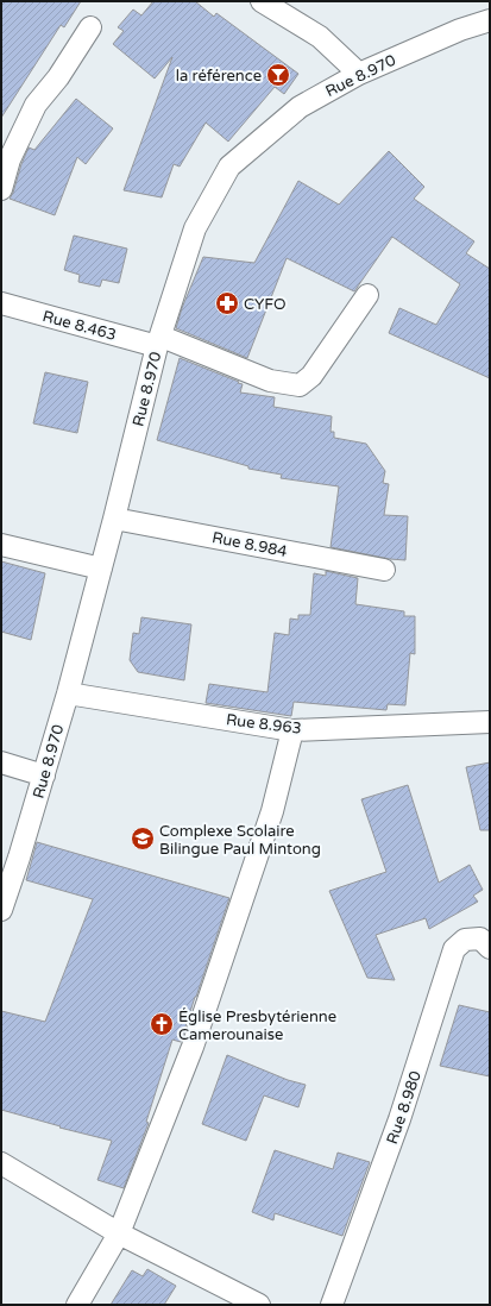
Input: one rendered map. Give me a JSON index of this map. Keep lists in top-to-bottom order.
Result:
{
  "streets": {
    "street": [
      "Rue 8.970",
      "Rue 8.463",
      "Rue 8.984",
      "Rue 8.963",
      "Rue 8.980"
    ]
  },
  "crossings": [
    ["Rue 8.970", "Rue 8.463"],
    ["Rue 8.970", "Rue 8.984"],
    ["Rue 8.970", "Rue 8.963"]
  ],
  "places": {
    "bar": ["la référence"],
    "pharmacy": ["CYFO"],
    "school or university": ["Complexe Scolaire Bilingue Paul Mintong"],
    "church": ["Église Presbytérienne Camerounaise"]
  }
}
